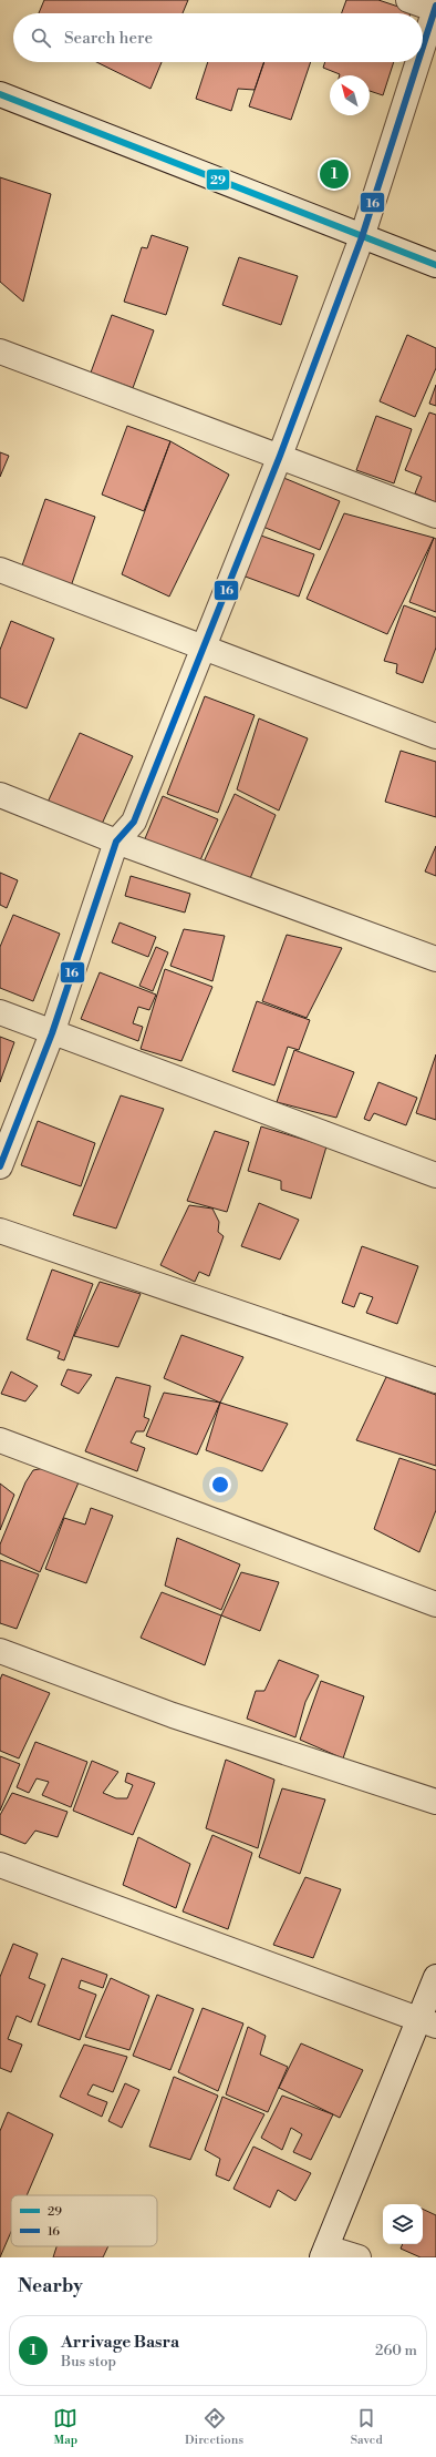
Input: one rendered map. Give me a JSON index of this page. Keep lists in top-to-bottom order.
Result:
{
  "lines": ["transit line 16", "transit line 29"],
  "legend": ["29", "16"],
  "north": "top left",
  "page": {
    "search": "Search here",
    "pins": "1",
    "heading": "Nearby",
    "list": [
      {
        "mark": "1",
        "name": "Arrivage Basra",
        "note": "Bus stop",
        "value": "260 m"
      }
    ],
    "nav": ["Map", "Directions", "Saved"]
  }
}
